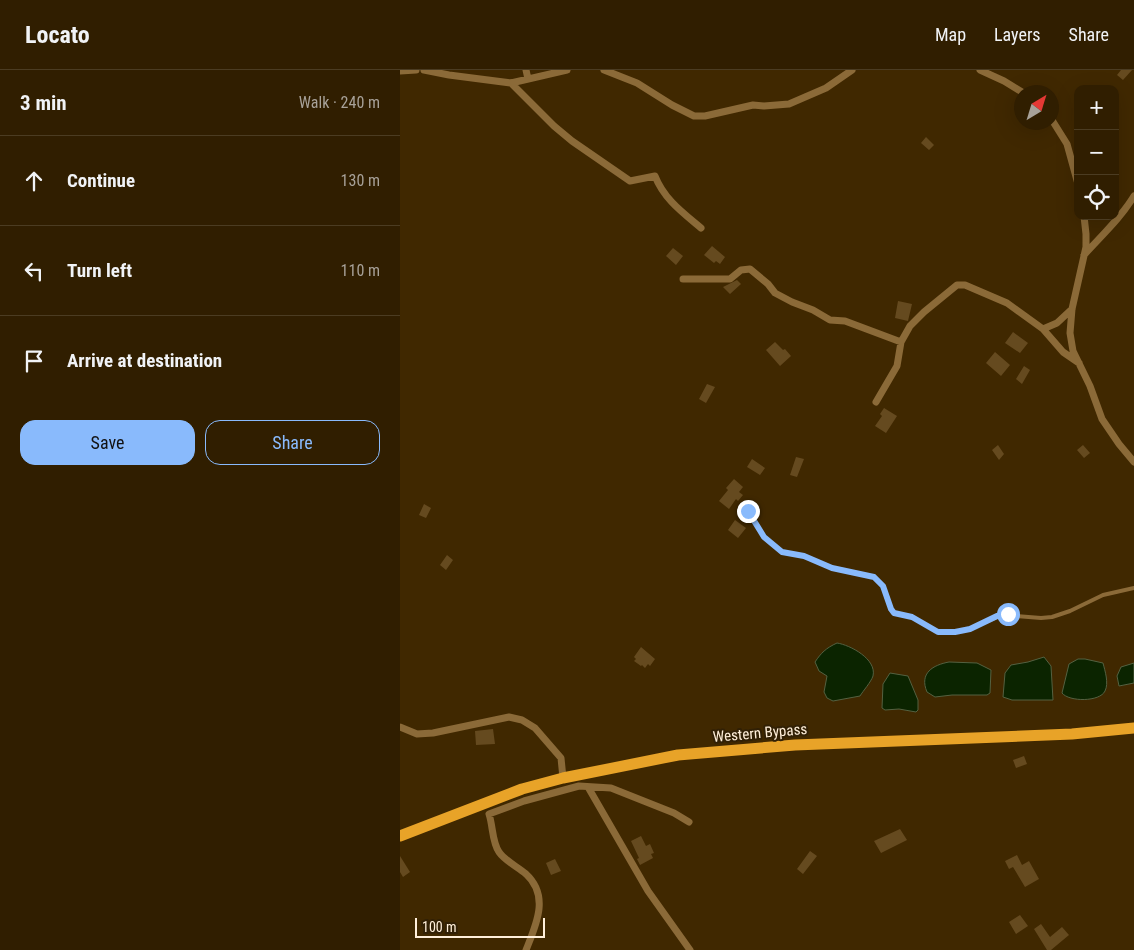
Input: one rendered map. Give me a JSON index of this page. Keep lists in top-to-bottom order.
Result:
{
  "streets": {
    "main road": ["Western Bypass"]
  },
  "scale_bar": "100 m",
  "north": "top right",
  "page": {
    "header": "Locato",
    "nav": ["Map", "Layers", "Share"],
    "heading": ["3 min", "Walk · 240 m"],
    "map_buttons": ["+", "−"],
    "list": [
      ["Continue", "130 m"],
      ["Turn left", "110 m"],
      "Arrive at destination"
    ],
    "buttons": ["Save", "Share"],
    "scale": "100 m"
  }
}
